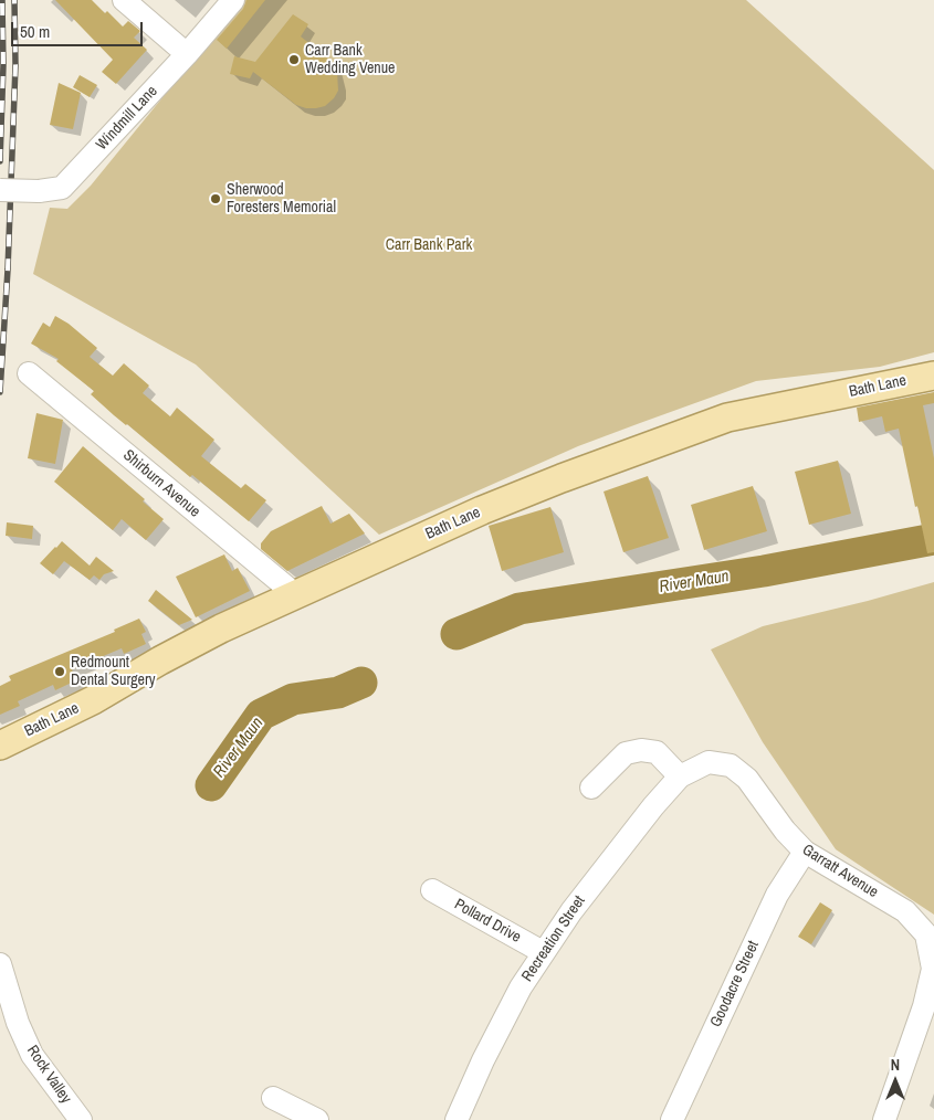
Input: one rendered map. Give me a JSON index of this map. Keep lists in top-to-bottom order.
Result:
{
  "streets": {
    "main road": ["Bath Lane"],
    "street": [
      "Windmill Lane",
      "Shirburn Avenue",
      "Garratt Avenue",
      "Pollard Drive",
      "Recreation Street",
      "Goodacre Street",
      "Rock Valley"
    ]
  },
  "crossings": [
    ["Bath Lane", "Shirburn Avenue"],
    ["Garratt Avenue", "Recreation Street"],
    ["Garratt Avenue", "Goodacre Street"],
    ["Pollard Drive", "Recreation Street"]
  ],
  "water": ["River Maun"],
  "parks": ["Carr Bank Park"],
  "places": ["Carr Bank Wedding Venue", "Sherwood Foresters Memorial", "Redmount Dental Surgery"],
  "scale_bar": "50 m",
  "north": "top"
}
